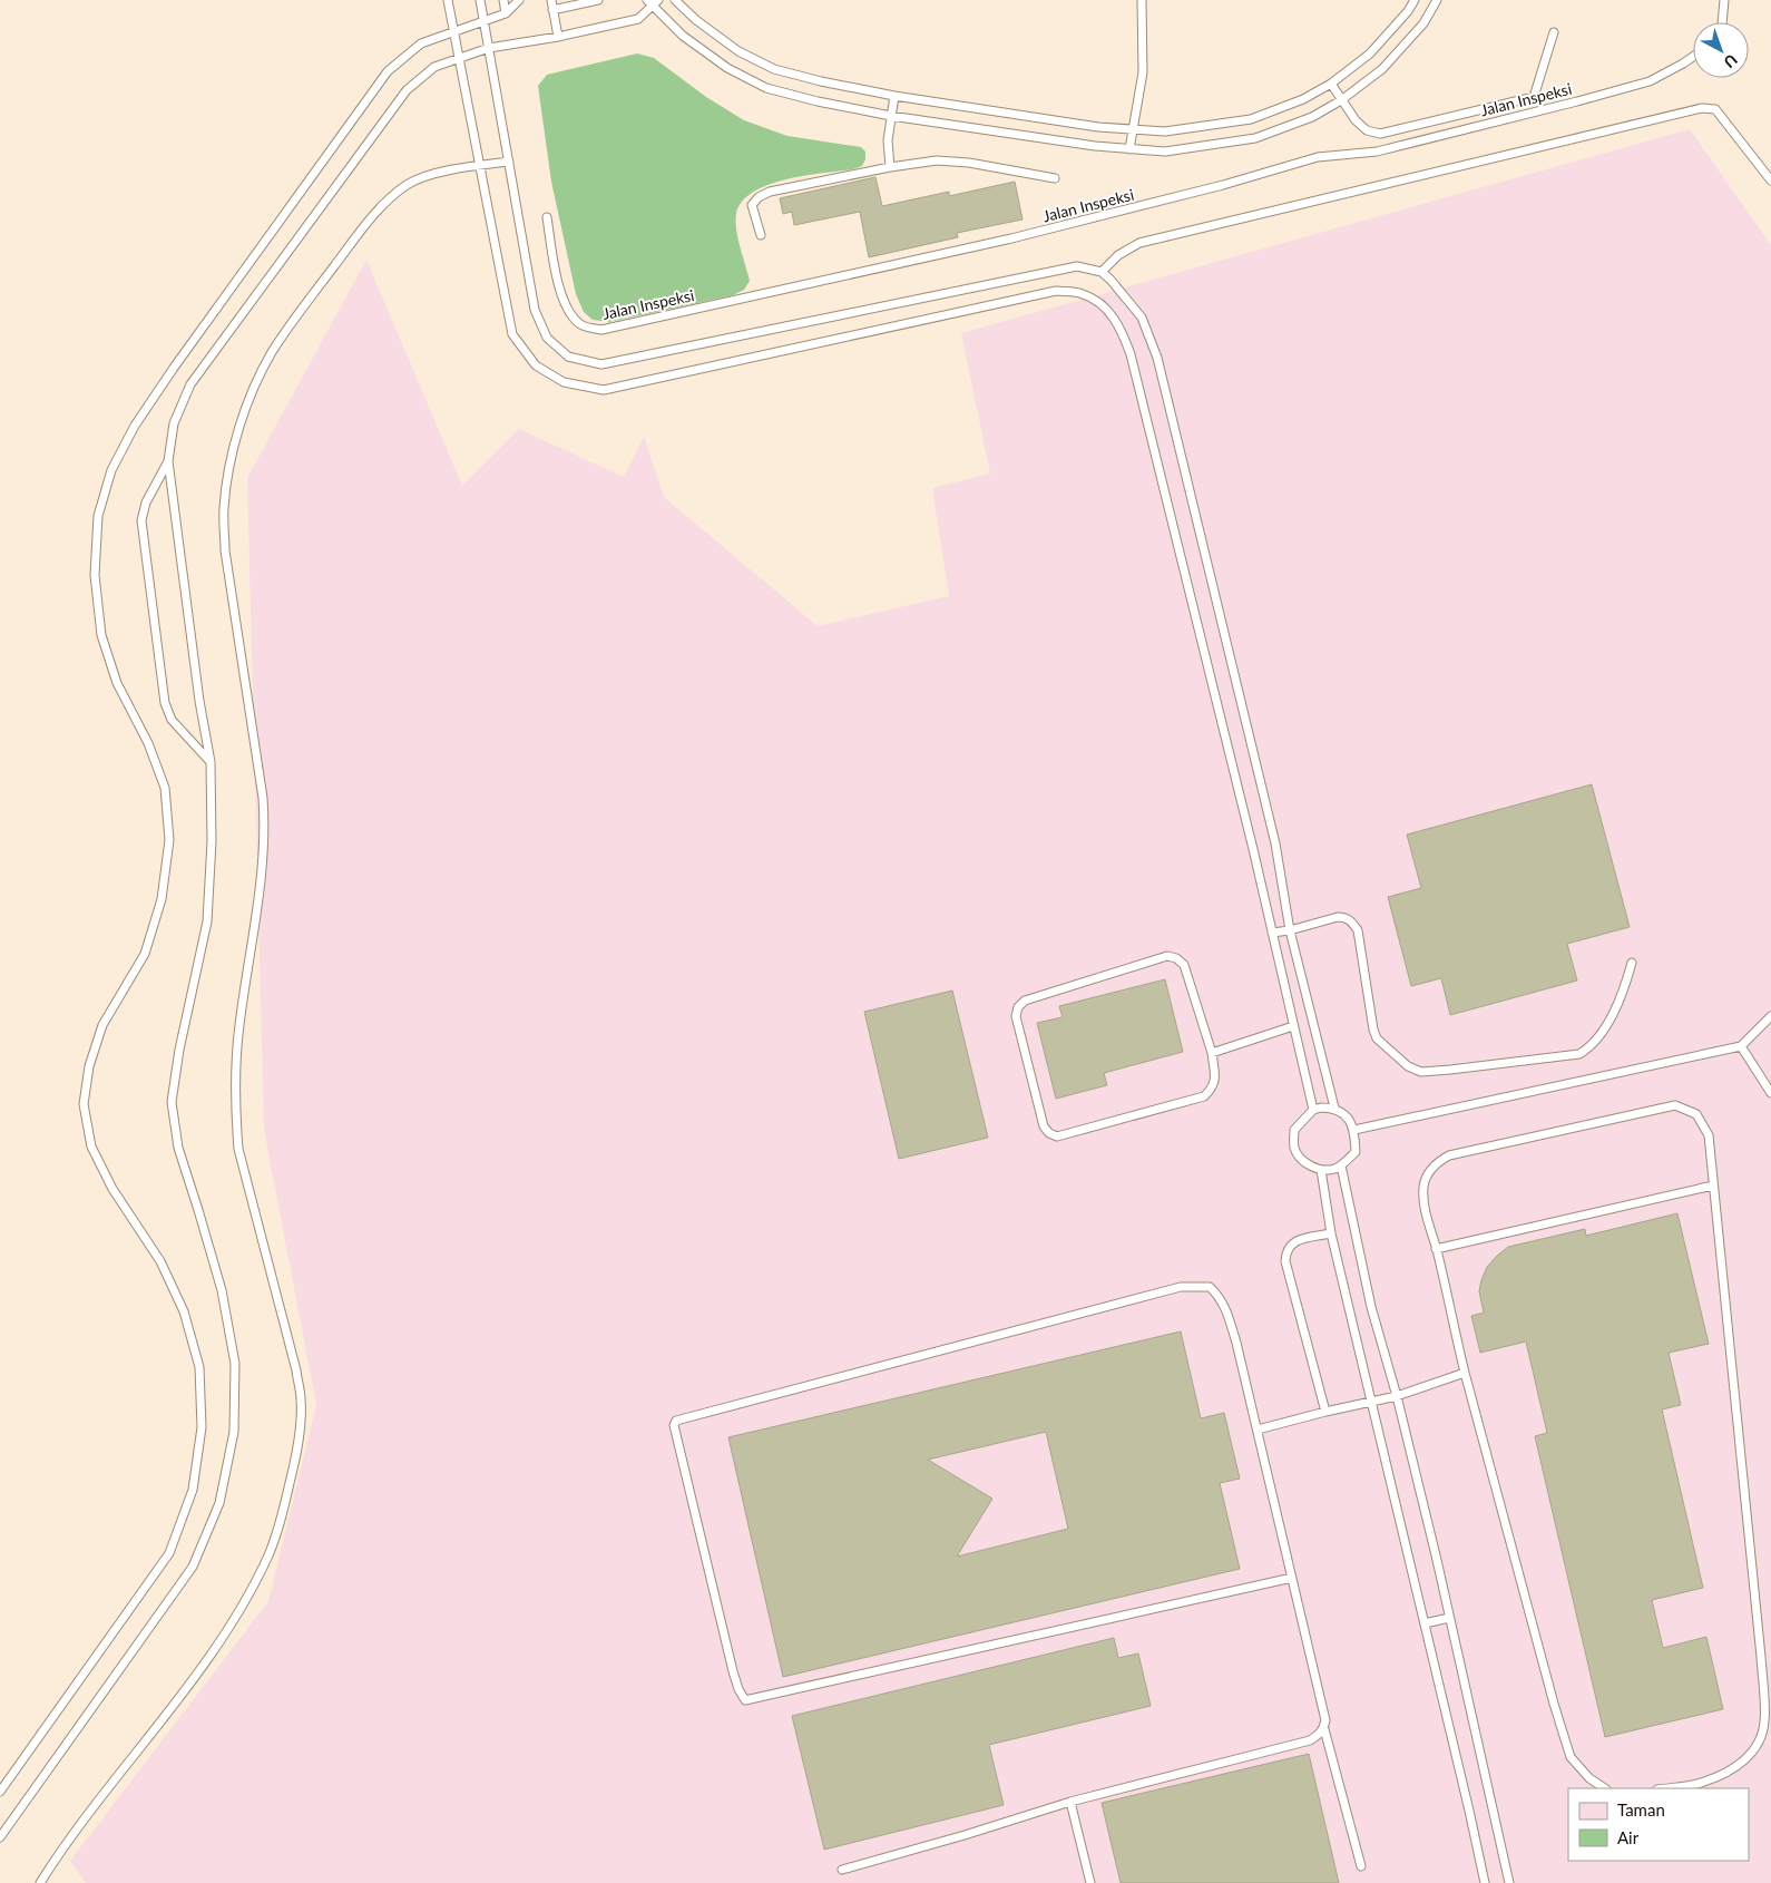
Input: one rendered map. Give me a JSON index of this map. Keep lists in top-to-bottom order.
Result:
{
  "streets": {
    "lane": ["Jalan Inspeksi"]
  },
  "legend": ["Taman", "Air"],
  "north": "bottom right"
}
